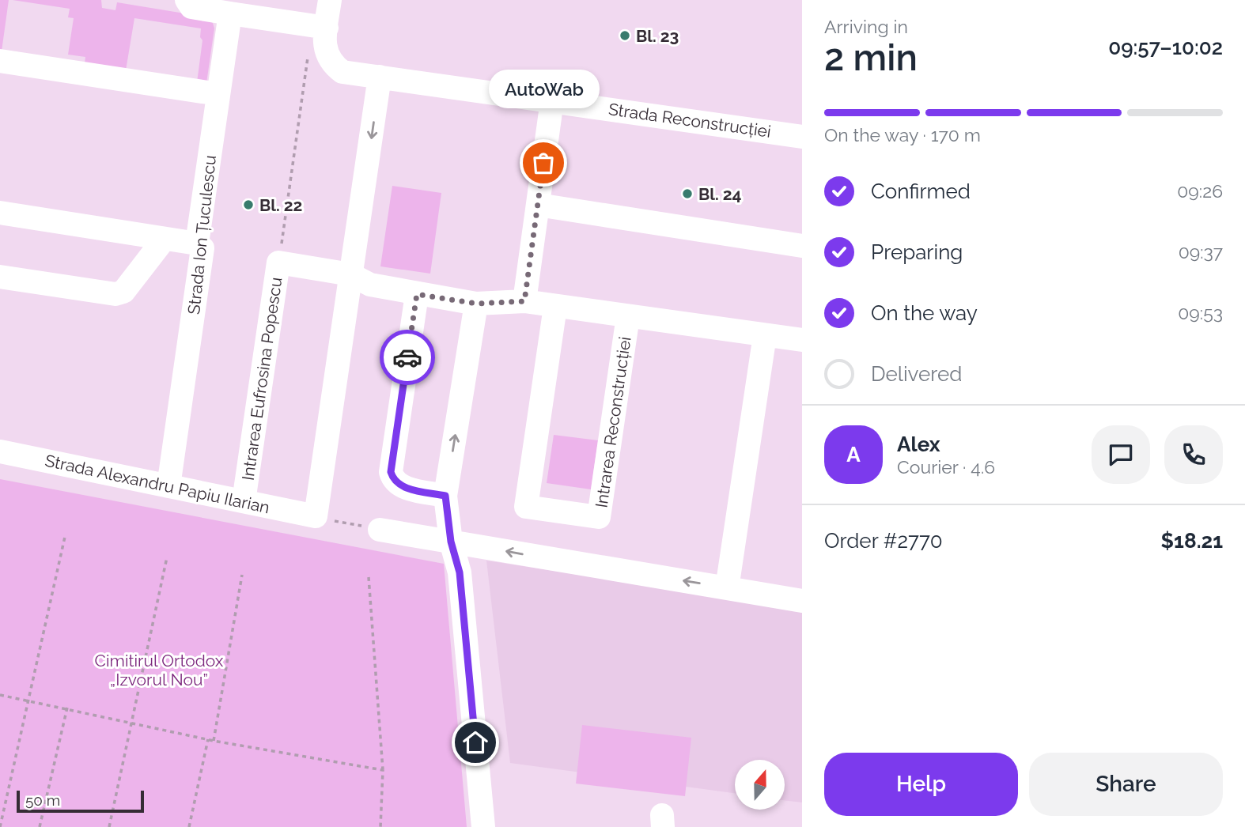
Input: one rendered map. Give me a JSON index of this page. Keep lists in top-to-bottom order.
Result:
{
  "streets": {
    "street": [
      "Strada Reconstrucției",
      "Strada Ion Țuculescu",
      "Intrarea Eufrosina Popescu",
      "Intrarea Reconstrucției",
      "Strada Alexandru Papiu Ilarian"
    ]
  },
  "crossings": [
    ["Strada Ion Țuculescu", "Strada Alexandru Papiu Ilarian"],
    ["Intrarea Eufrosina Popescu", "Intrarea Reconstrucției"],
    ["Intrarea Eufrosina Popescu", "Strada Alexandru Papiu Ilarian"],
    ["Intrarea Reconstrucției", "Strada Alexandru Papiu Ilarian"]
  ],
  "parks": ["Cimitirul Ortodox „Izvorul Nou”"],
  "places": [
    "Bl. 23",
    "AutoWab",
    "Bl. 24",
    "Bl. 22"
  ],
  "scale_bar": "50 m",
  "north": "top",
  "page": {
    "heading": ["2 min", "Arriving in", "09:57–10:02"],
    "panel": [
      "Alex",
      "Courier · 4.6",
      "Order #2770",
      "$18.21"
    ],
    "bubble": "AutoWab",
    "bar": "On the way · 170 m",
    "list": [
      ["Confirmed", "09:26"],
      ["Preparing", "09:37"],
      ["On the way", "09:53"],
      "Delivered"
    ],
    "round": "A",
    "buttons": ["Help", "Share"],
    "scale": "50 m"
  }
}
